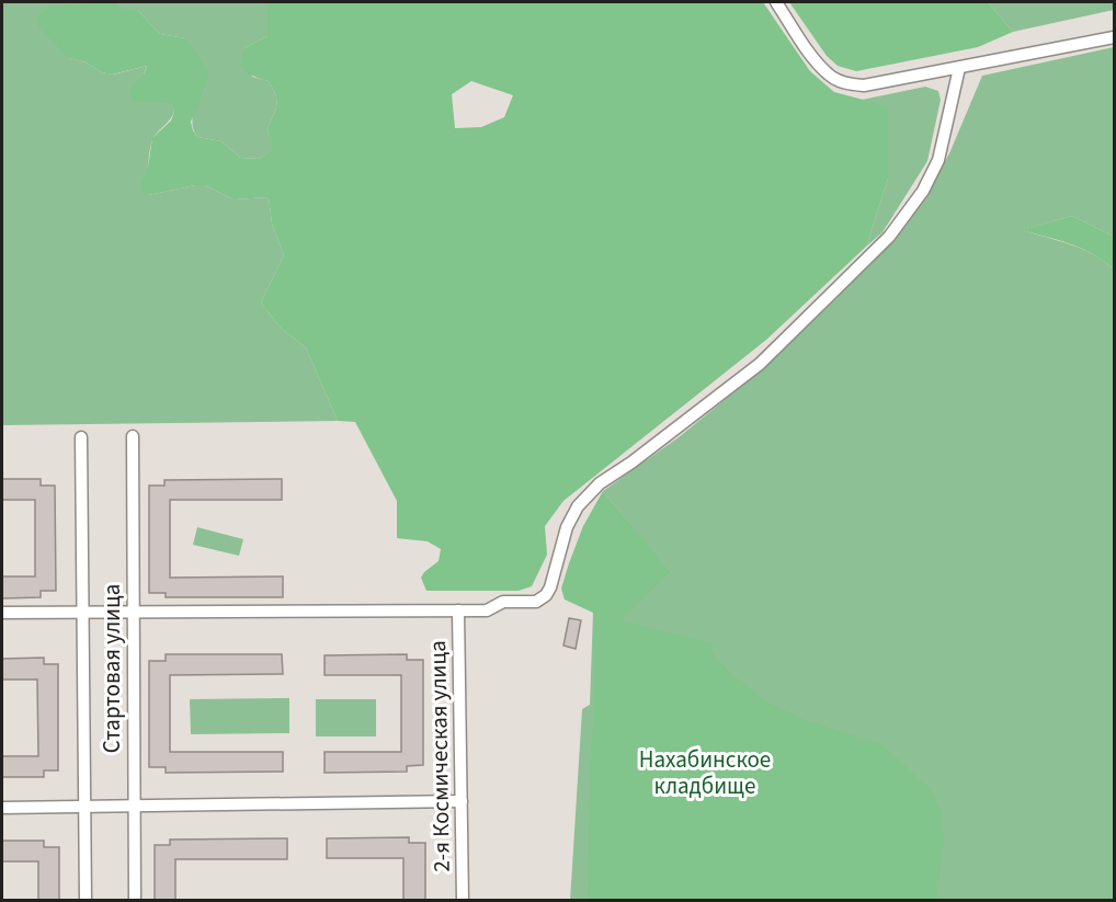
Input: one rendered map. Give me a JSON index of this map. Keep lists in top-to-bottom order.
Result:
{
  "streets": {
    "street": ["Стартовая улица", "2-я Космическая улица"]
  },
  "parks": ["Нахабинское кладбище"]
}
